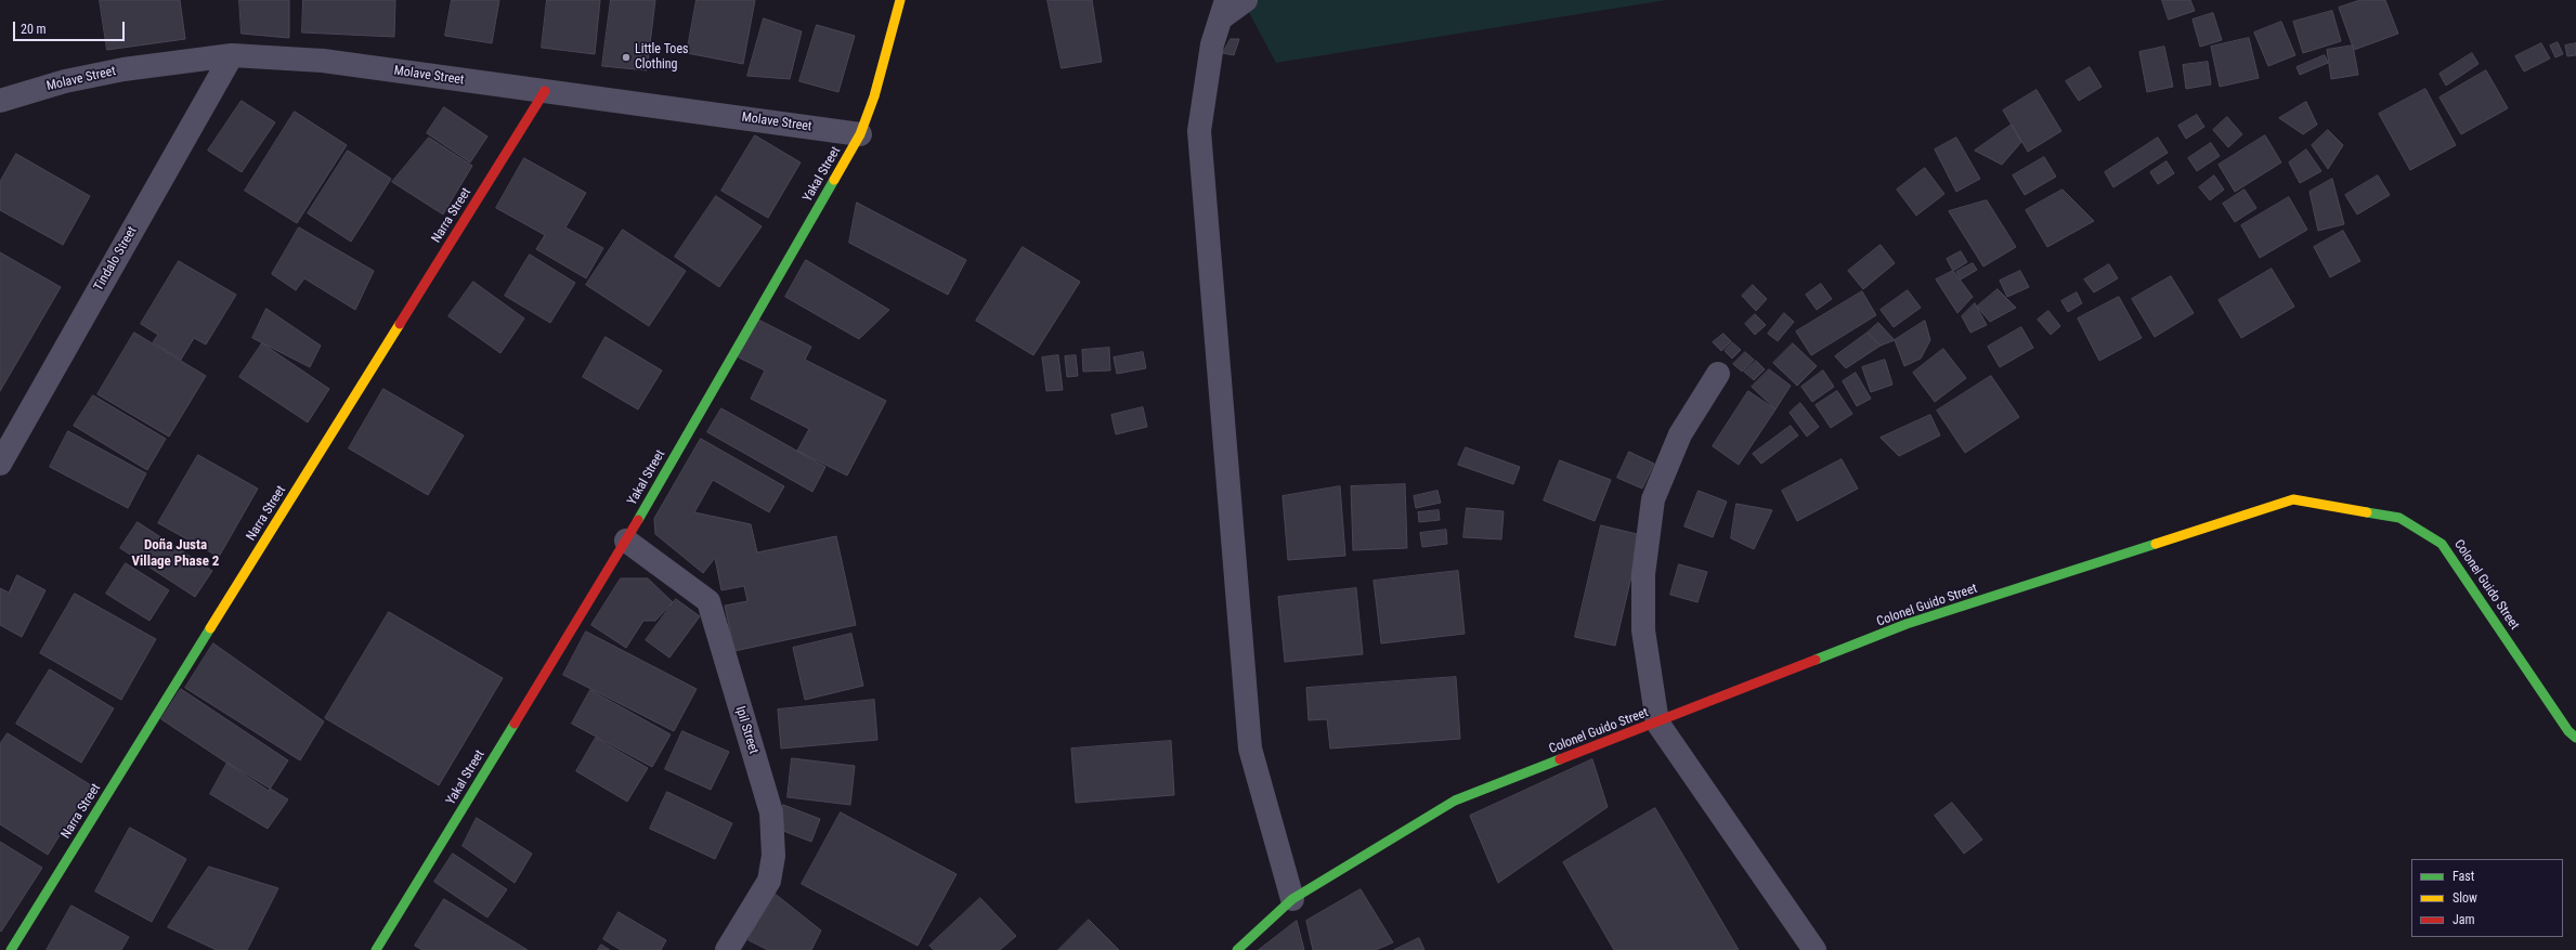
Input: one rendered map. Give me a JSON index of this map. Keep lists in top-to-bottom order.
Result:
{
  "streets": {
    "street": [
      "Molave Street",
      "Yakal Street",
      "Narra Street",
      "Tindalo Street",
      "Colonel Guido Street",
      "Ipil Street"
    ]
  },
  "crossings": [
    ["Molave Street", "Yakal Street"],
    ["Molave Street", "Narra Street"],
    ["Molave Street", "Tindalo Street"],
    ["Yakal Street", "Ipil Street"]
  ],
  "districts": ["Doña Justa Village Phase 2"],
  "places": ["Little Toes Clothing"],
  "legend": ["Fast", "Slow", "Jam"],
  "scale_bar": "20 m"
}
